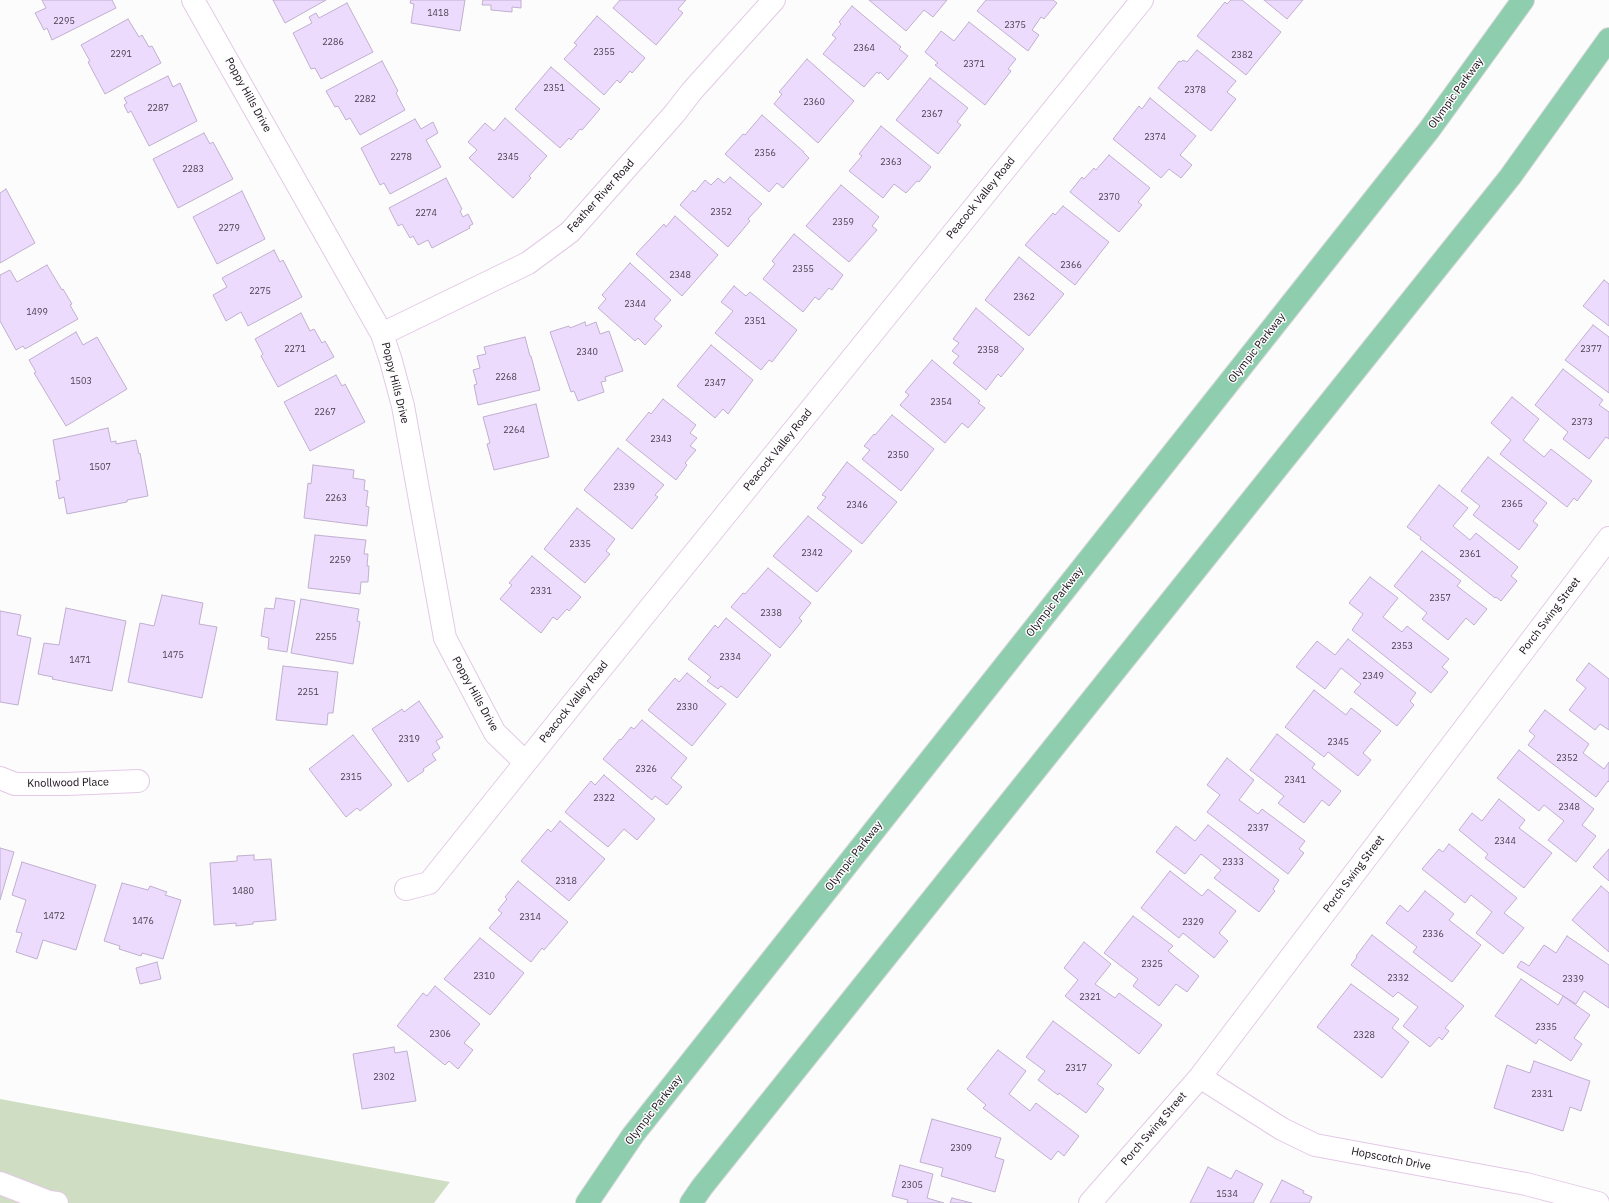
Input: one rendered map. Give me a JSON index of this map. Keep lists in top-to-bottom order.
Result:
{
  "streets": {
    "main road": ["Olympic Parkway"],
    "street": [
      "Poppy Hills Drive",
      "Feather River Road",
      "Peacock Valley Road",
      "Porch Swing Street",
      "Knollwood Place",
      "Hopscotch Drive"
    ]
  },
  "crossings": [
    ["Poppy Hills Drive", "Feather River Road"],
    ["Poppy Hills Drive", "Peacock Valley Road"],
    ["Porch Swing Street", "Hopscotch Drive"]
  ],
  "house_numbers": [
    "1418",
    "2295",
    "2375",
    "2286",
    "2364",
    "2355",
    "2291",
    "2382",
    "2371",
    "2351",
    "2378",
    "2282",
    "2360",
    "2287",
    "2367",
    "2374",
    "2356",
    "2278",
    "2345",
    "2363",
    "2283",
    "2370",
    "2352",
    "2274",
    "2359",
    "2279",
    "2366",
    "2355",
    "2348",
    "2275",
    "2362",
    "2344",
    "1499",
    "2351",
    "2271",
    "2377",
    "2358",
    "2340",
    "2268",
    "1503",
    "2347",
    "2354",
    "2267",
    "2373",
    "2264",
    "2343",
    "2350",
    "1507",
    "2339",
    "2263",
    "2365",
    "2346",
    "2335",
    "2342",
    "2361",
    "2259",
    "2331",
    "2357",
    "2338",
    "2255",
    "2353",
    "1475",
    "2334",
    "1471",
    "2349",
    "2251",
    "2330",
    "2319",
    "2345",
    "2352",
    "2326",
    "2315",
    "2341",
    "2322",
    "2348",
    "2337",
    "2344",
    "2333",
    "2318",
    "1480",
    "1472",
    "2314",
    "1476",
    "2329",
    "2336",
    "2325",
    "2310",
    "2332",
    "2339",
    "2321",
    "2335",
    "2306",
    "2328",
    "2317",
    "2302",
    "2331",
    "2309",
    "2305",
    "1534"
  ]
}
